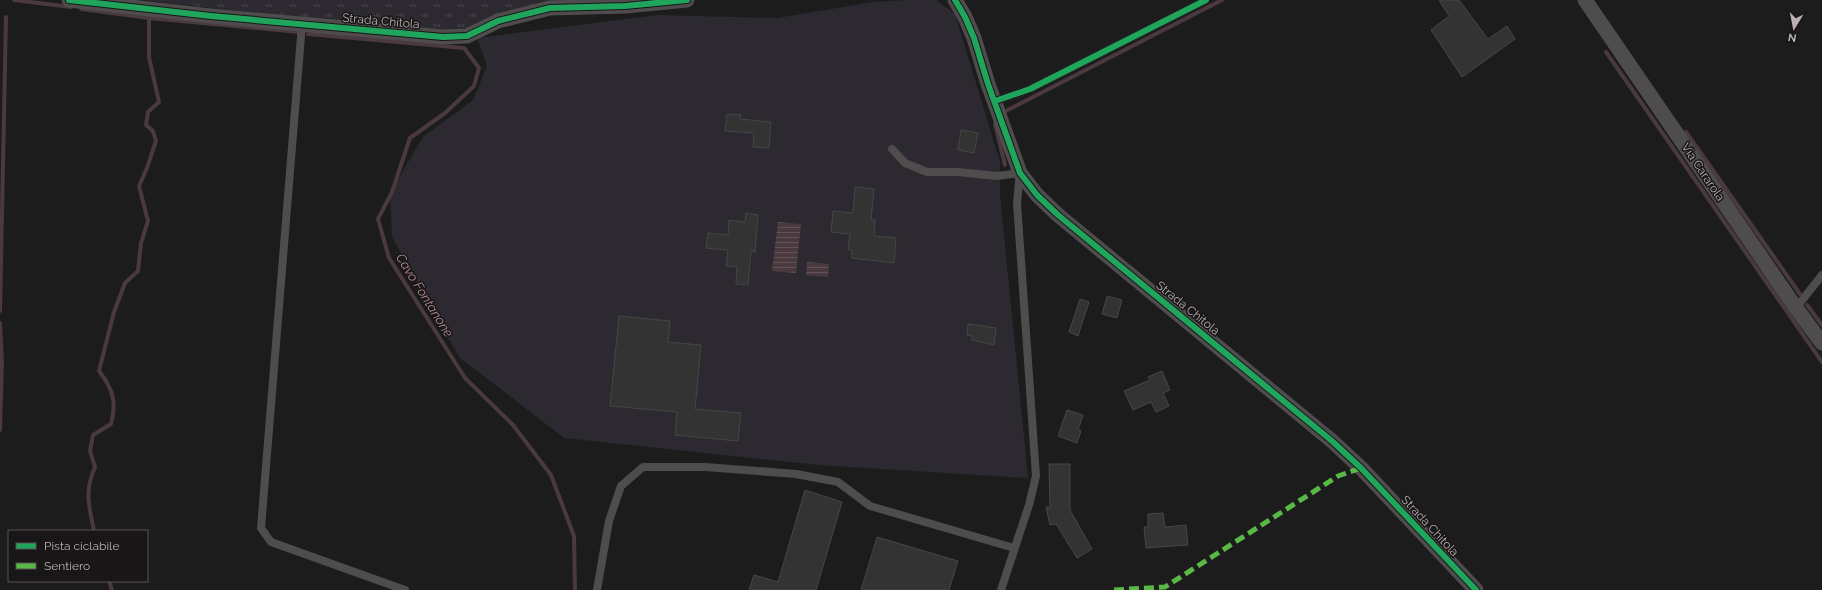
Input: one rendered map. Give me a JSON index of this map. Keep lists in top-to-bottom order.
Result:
{
  "streets": {
    "street": ["Strada Chitola", "Via Cararola"]
  },
  "water": ["Cavo Fontanone"],
  "legend": ["Pista ciclabile", "Sentiero"],
  "north": "bottom"
}
